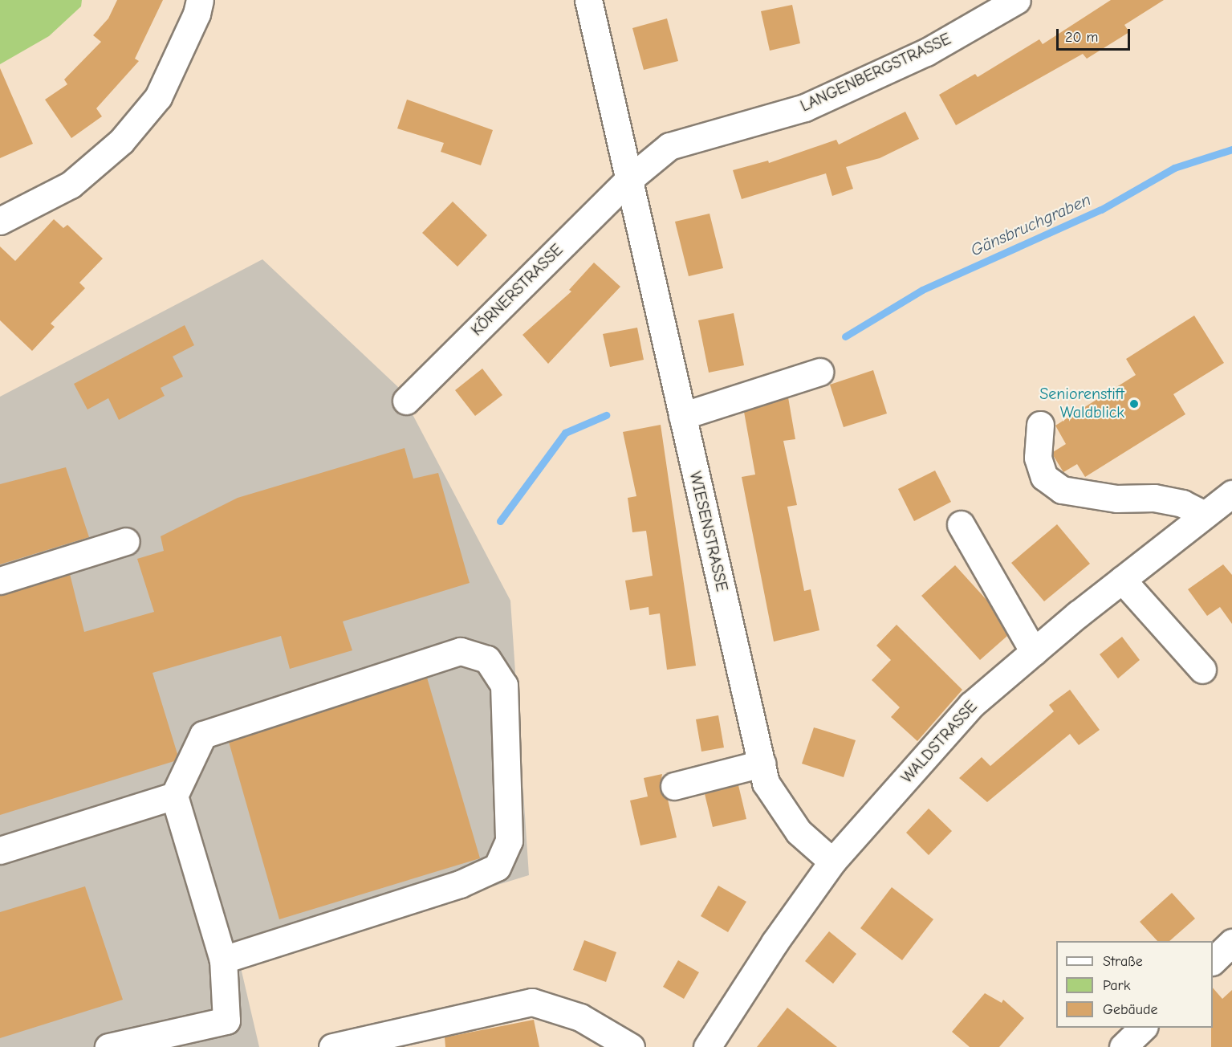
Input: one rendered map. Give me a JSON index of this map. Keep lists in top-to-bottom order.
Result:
{
  "streets": {
    "street": [
      "LANGENBERGSTRASSE",
      "KÖRNERSTRASSE",
      "WIESENSTRASSE",
      "WALDSTRASSE"
    ]
  },
  "crossings": [
    ["LANGENBERGSTRASSE", "KÖRNERSTRASSE"],
    ["LANGENBERGSTRASSE", "WIESENSTRASSE"],
    ["KÖRNERSTRASSE", "WIESENSTRASSE"],
    ["WIESENSTRASSE", "WALDSTRASSE"]
  ],
  "water": ["Gänsbruchgraben"],
  "places": ["Seniorenstift Waldblick"],
  "legend": ["Straße", "Park", "Gebäude"],
  "scale_bar": "20 m"
}
